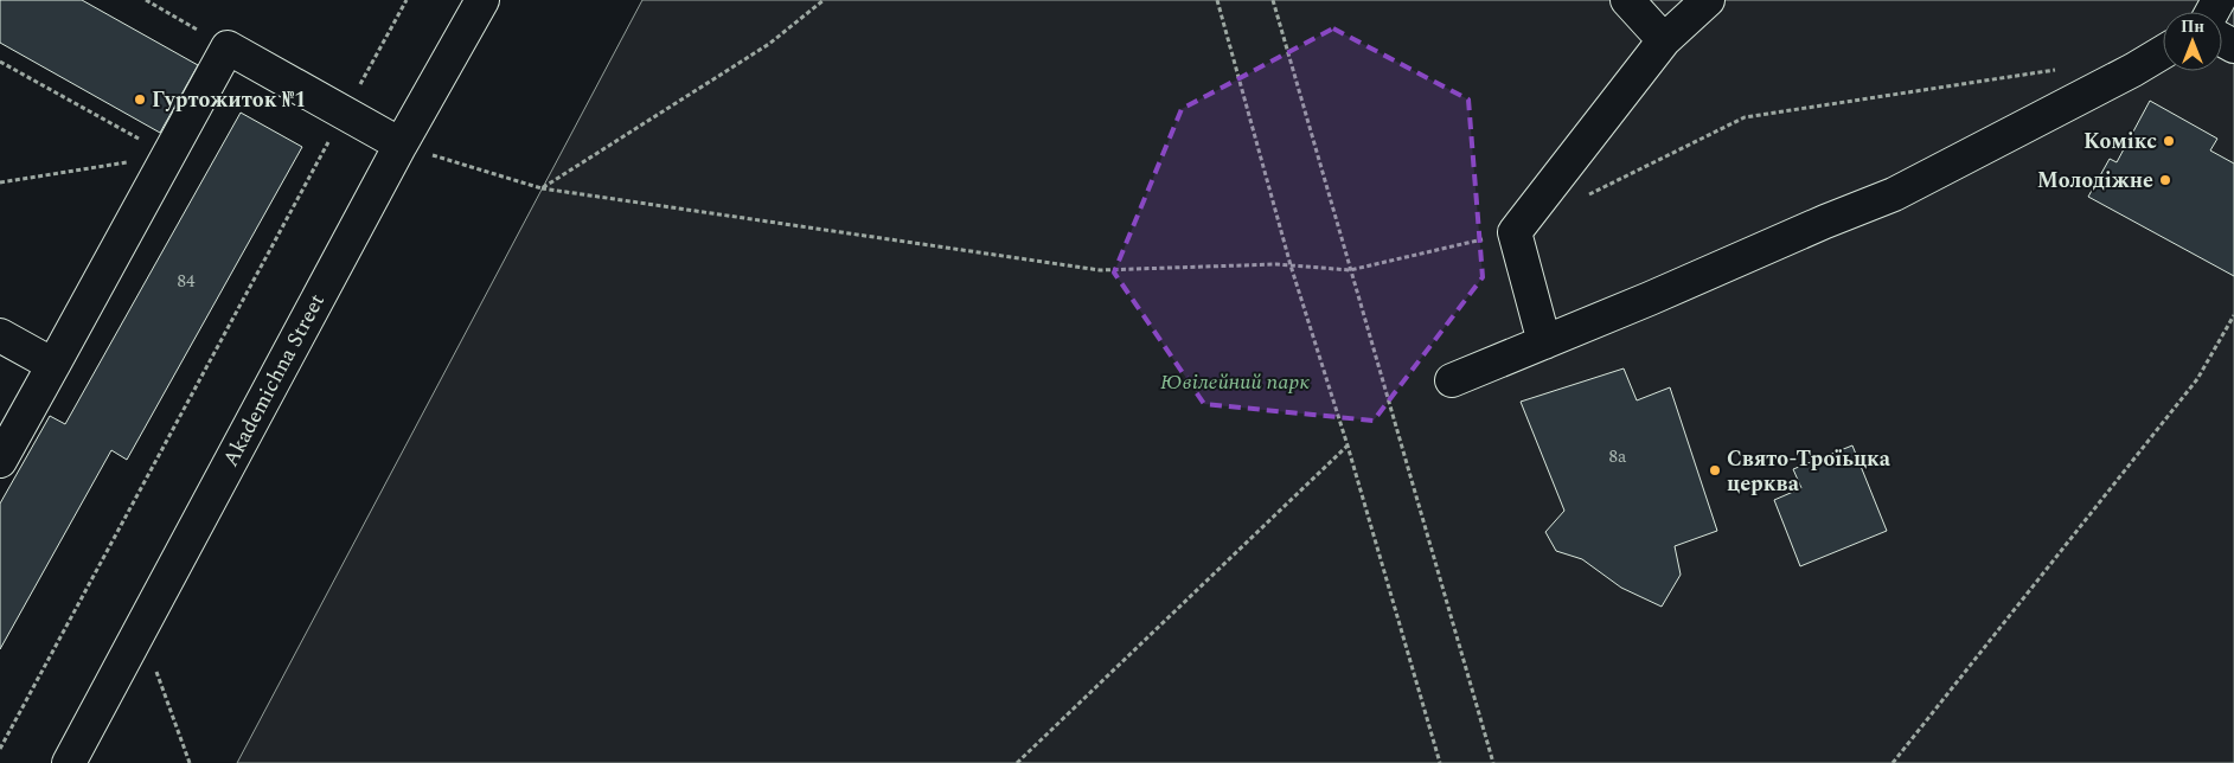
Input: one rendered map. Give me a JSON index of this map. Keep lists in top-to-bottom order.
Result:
{
  "streets": {
    "street": ["Akademichna Street"]
  },
  "parks": ["Ювілейний парк"],
  "places": [
    "Гуртожиток №1",
    "Комікс",
    "Молодіжне",
    "Свято-Троїьцка церква"
  ],
  "house_numbers": ["84", "8а"],
  "north": "top"
}
